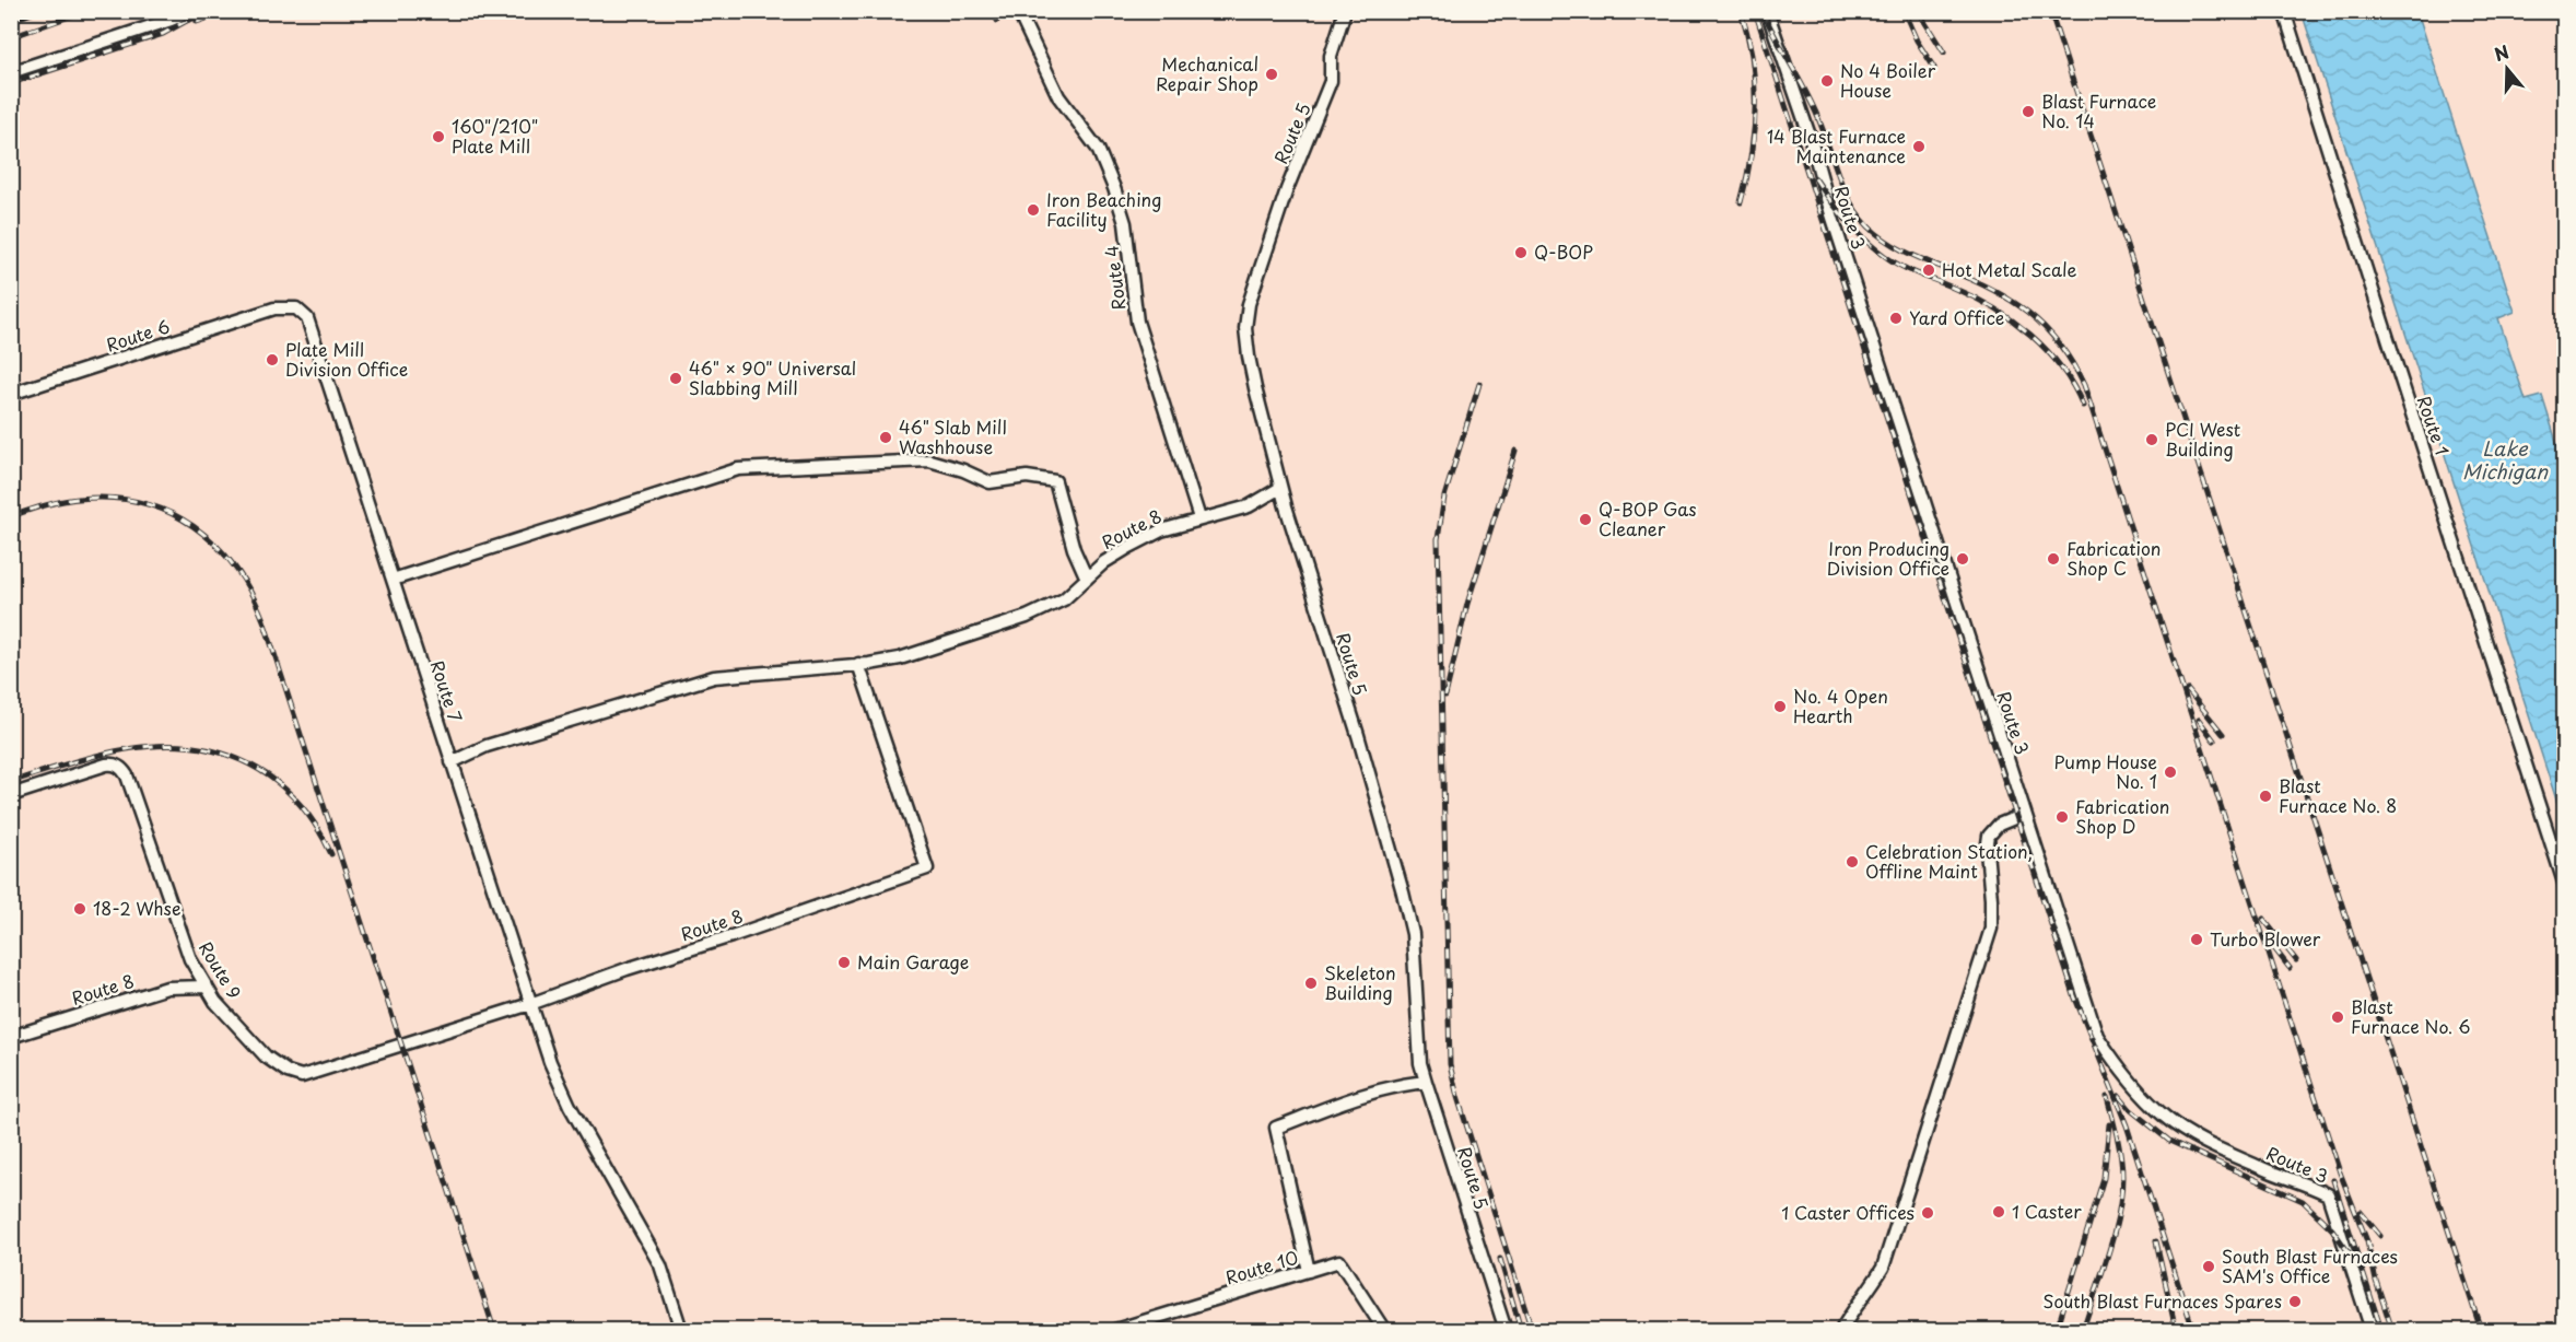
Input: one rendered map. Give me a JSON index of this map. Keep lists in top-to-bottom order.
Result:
{
  "streets": {
    "street": [
      "Route 5",
      "Route 3",
      "Route 4",
      "Route 6",
      "Route 1",
      "Route 8",
      "Route 7",
      "Route 9",
      "Route 10"
    ]
  },
  "crossings": [
    ["Route 5", "Route 8"],
    ["Route 4", "Route 8"],
    ["Route 6", "Route 7"],
    ["Route 8", "Route 7"],
    ["Route 8", "Route 9"]
  ],
  "water": ["Lake Michigan"],
  "places": [
    "Mechanical Repair Shop",
    "No 4 Boiler House",
    "Blast Furnace No. 14",
    "160\"/210\" Plate Mill",
    "14 Blast Furnace Maintenance",
    "Iron Beaching Facility",
    "Q-BOP",
    "Hot Metal Scale",
    "Yard Office",
    "Plate Mill Division Office",
    "46\" × 90\" Universal Slabbing Mill",
    "46\" Slab Mill Washhouse",
    "PCI West Building",
    "Q-BOP Gas Cleaner",
    "Iron Producing Division Office",
    "Fabrication Shop C",
    "No. 4 Open Hearth",
    "Pump House No. 1",
    "Blast Furnace No. 8",
    "Fabrication Shop D",
    "Celebration Station, Offline Maint",
    "18-2 Whse",
    "Turbo Blower",
    "Main Garage",
    "Skeleton Building",
    "Blast Furnace No. 6",
    "1 Caster",
    "1 Caster Offices",
    "South Blast Furnaces SAM's Office",
    "South Blast Furnaces Spares"
  ],
  "north": "top"
}
